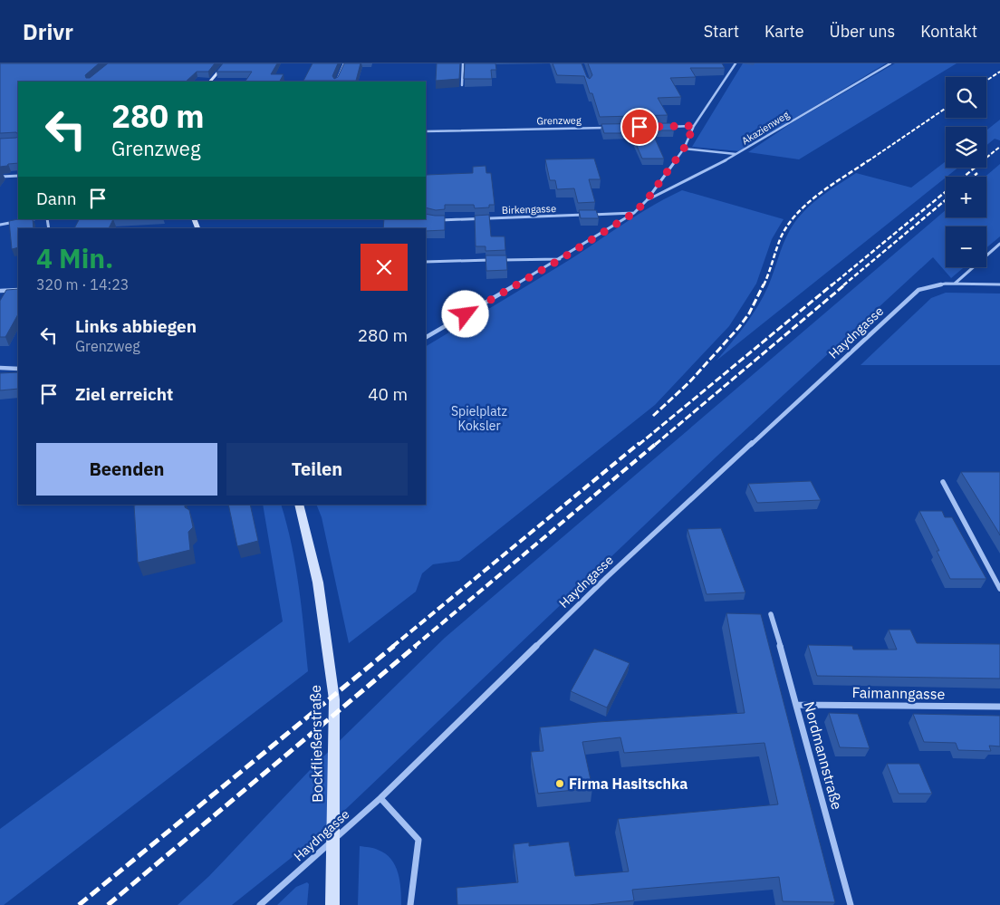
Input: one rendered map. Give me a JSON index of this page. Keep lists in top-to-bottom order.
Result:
{
  "streets": {
    "main road": ["Bockfließerstraße"],
    "street": [
      "Grenzweg",
      "Akazienweg",
      "Birkengasse",
      "Haydngasse",
      "Faimanngasse",
      "Nordmannstraße"
    ]
  },
  "crossings": [
    ["Faimanngasse", "Nordmannstraße"]
  ],
  "parks": ["Spielplatz Koksler"],
  "places": ["Firma Hasitschka"],
  "page": {
    "header": "Drivr",
    "nav": [
      "Start",
      "Karte",
      "Über uns",
      "Kontakt"
    ],
    "map_buttons": ["+", "−"],
    "turn": ["280 m", "Grenzweg"],
    "then": "Dann",
    "heading": ["4 Min.", "320 m · 14:23"],
    "list": [
      {
        "name": "Links abbiegen",
        "note": "Grenzweg",
        "value": "280 m"
      },
      {
        "name": "Ziel erreicht",
        "value": "40 m"
      }
    ],
    "buttons": ["Beenden", "Teilen"]
  }
}
